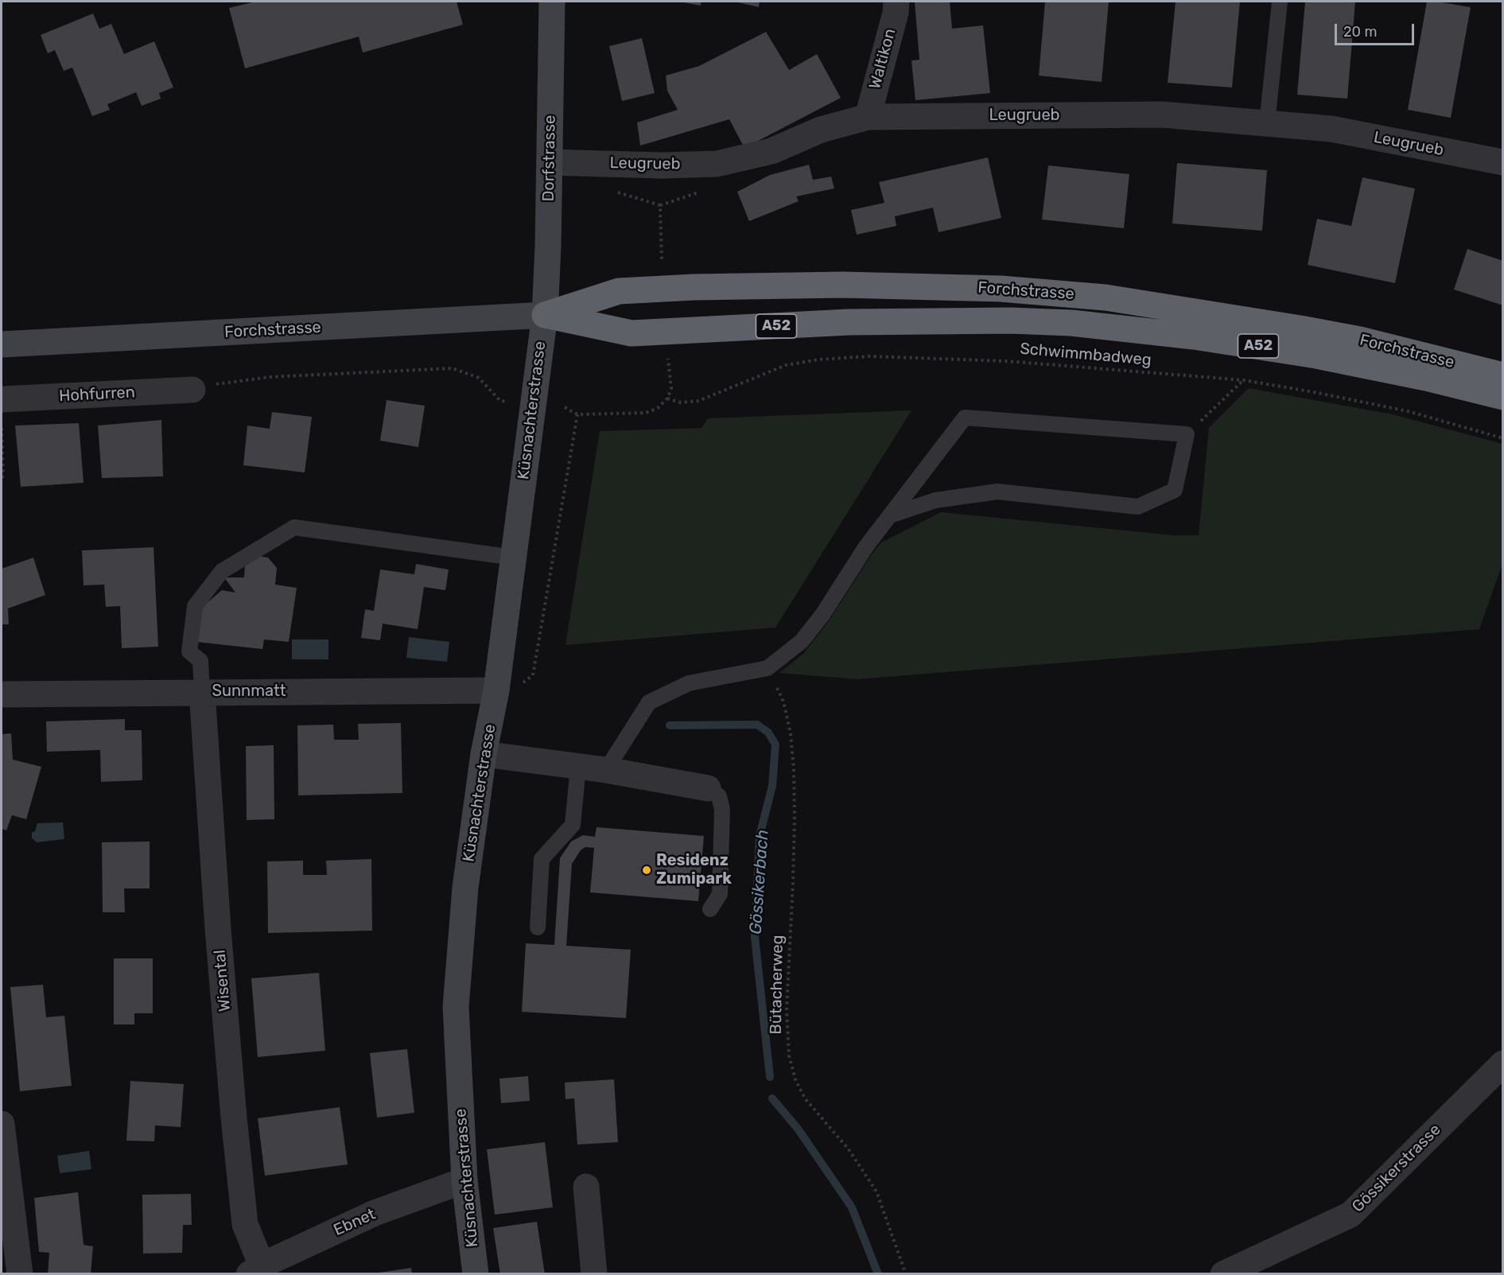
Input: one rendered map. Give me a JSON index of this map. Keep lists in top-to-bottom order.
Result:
{
  "streets": {
    "highway": ["Forchstrasse", "A52"],
    "main road": ["Dorfstrasse", "Küsnachterstrasse"],
    "street": [
      "Waltikon",
      "Leugrueb",
      "Hohfurren",
      "Sunnmatt",
      "Wisental",
      "Gössikerstrasse",
      "Ebnet"
    ],
    "path": ["Schwimmbadweg", "Bütacherweg"]
  },
  "crossings": [
    ["Waltikon", "Leugrueb"],
    ["Leugrueb", "Dorfstrasse"],
    ["Dorfstrasse", "Forchstrasse"],
    ["Dorfstrasse", "Küsnachterstrasse"],
    ["Forchstrasse", "Küsnachterstrasse"],
    ["Küsnachterstrasse", "Sunnmatt"],
    ["Küsnachterstrasse", "Ebnet"],
    ["Sunnmatt", "Wisental"],
    ["Wisental", "Ebnet"]
  ],
  "water": ["Gössikerbach"],
  "places": ["Residenz Zumipark"],
  "scale_bar": "20 m"
}
